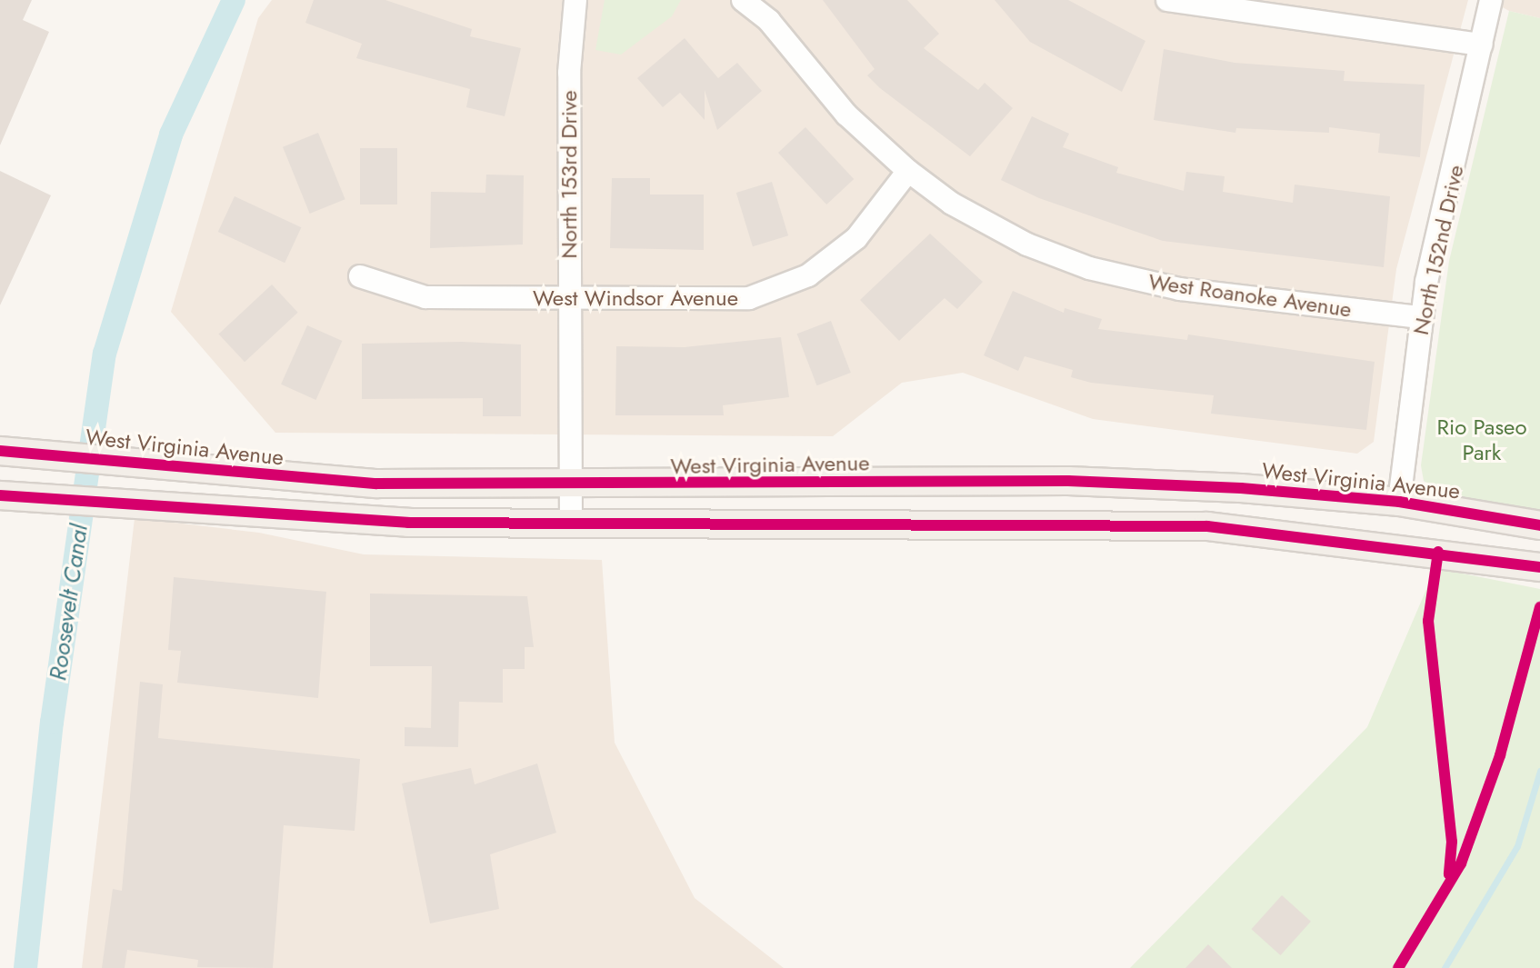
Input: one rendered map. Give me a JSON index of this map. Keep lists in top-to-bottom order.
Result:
{
  "streets": {
    "main road": ["West Virginia Avenue"],
    "street": [
      "North 153rd Drive",
      "North 152nd Drive",
      "West Roanoke Avenue",
      "West Windsor Avenue"
    ]
  },
  "crossings": [
    ["North 153rd Drive", "West Windsor Avenue"],
    ["North 153rd Drive", "West Virginia Avenue"],
    ["North 152nd Drive", "West Roanoke Avenue"],
    ["North 152nd Drive", "West Virginia Avenue"],
    ["West Roanoke Avenue", "West Windsor Avenue"]
  ],
  "water": ["Roosevelt Canal"],
  "parks": ["Rio Paseo Park"]
}
